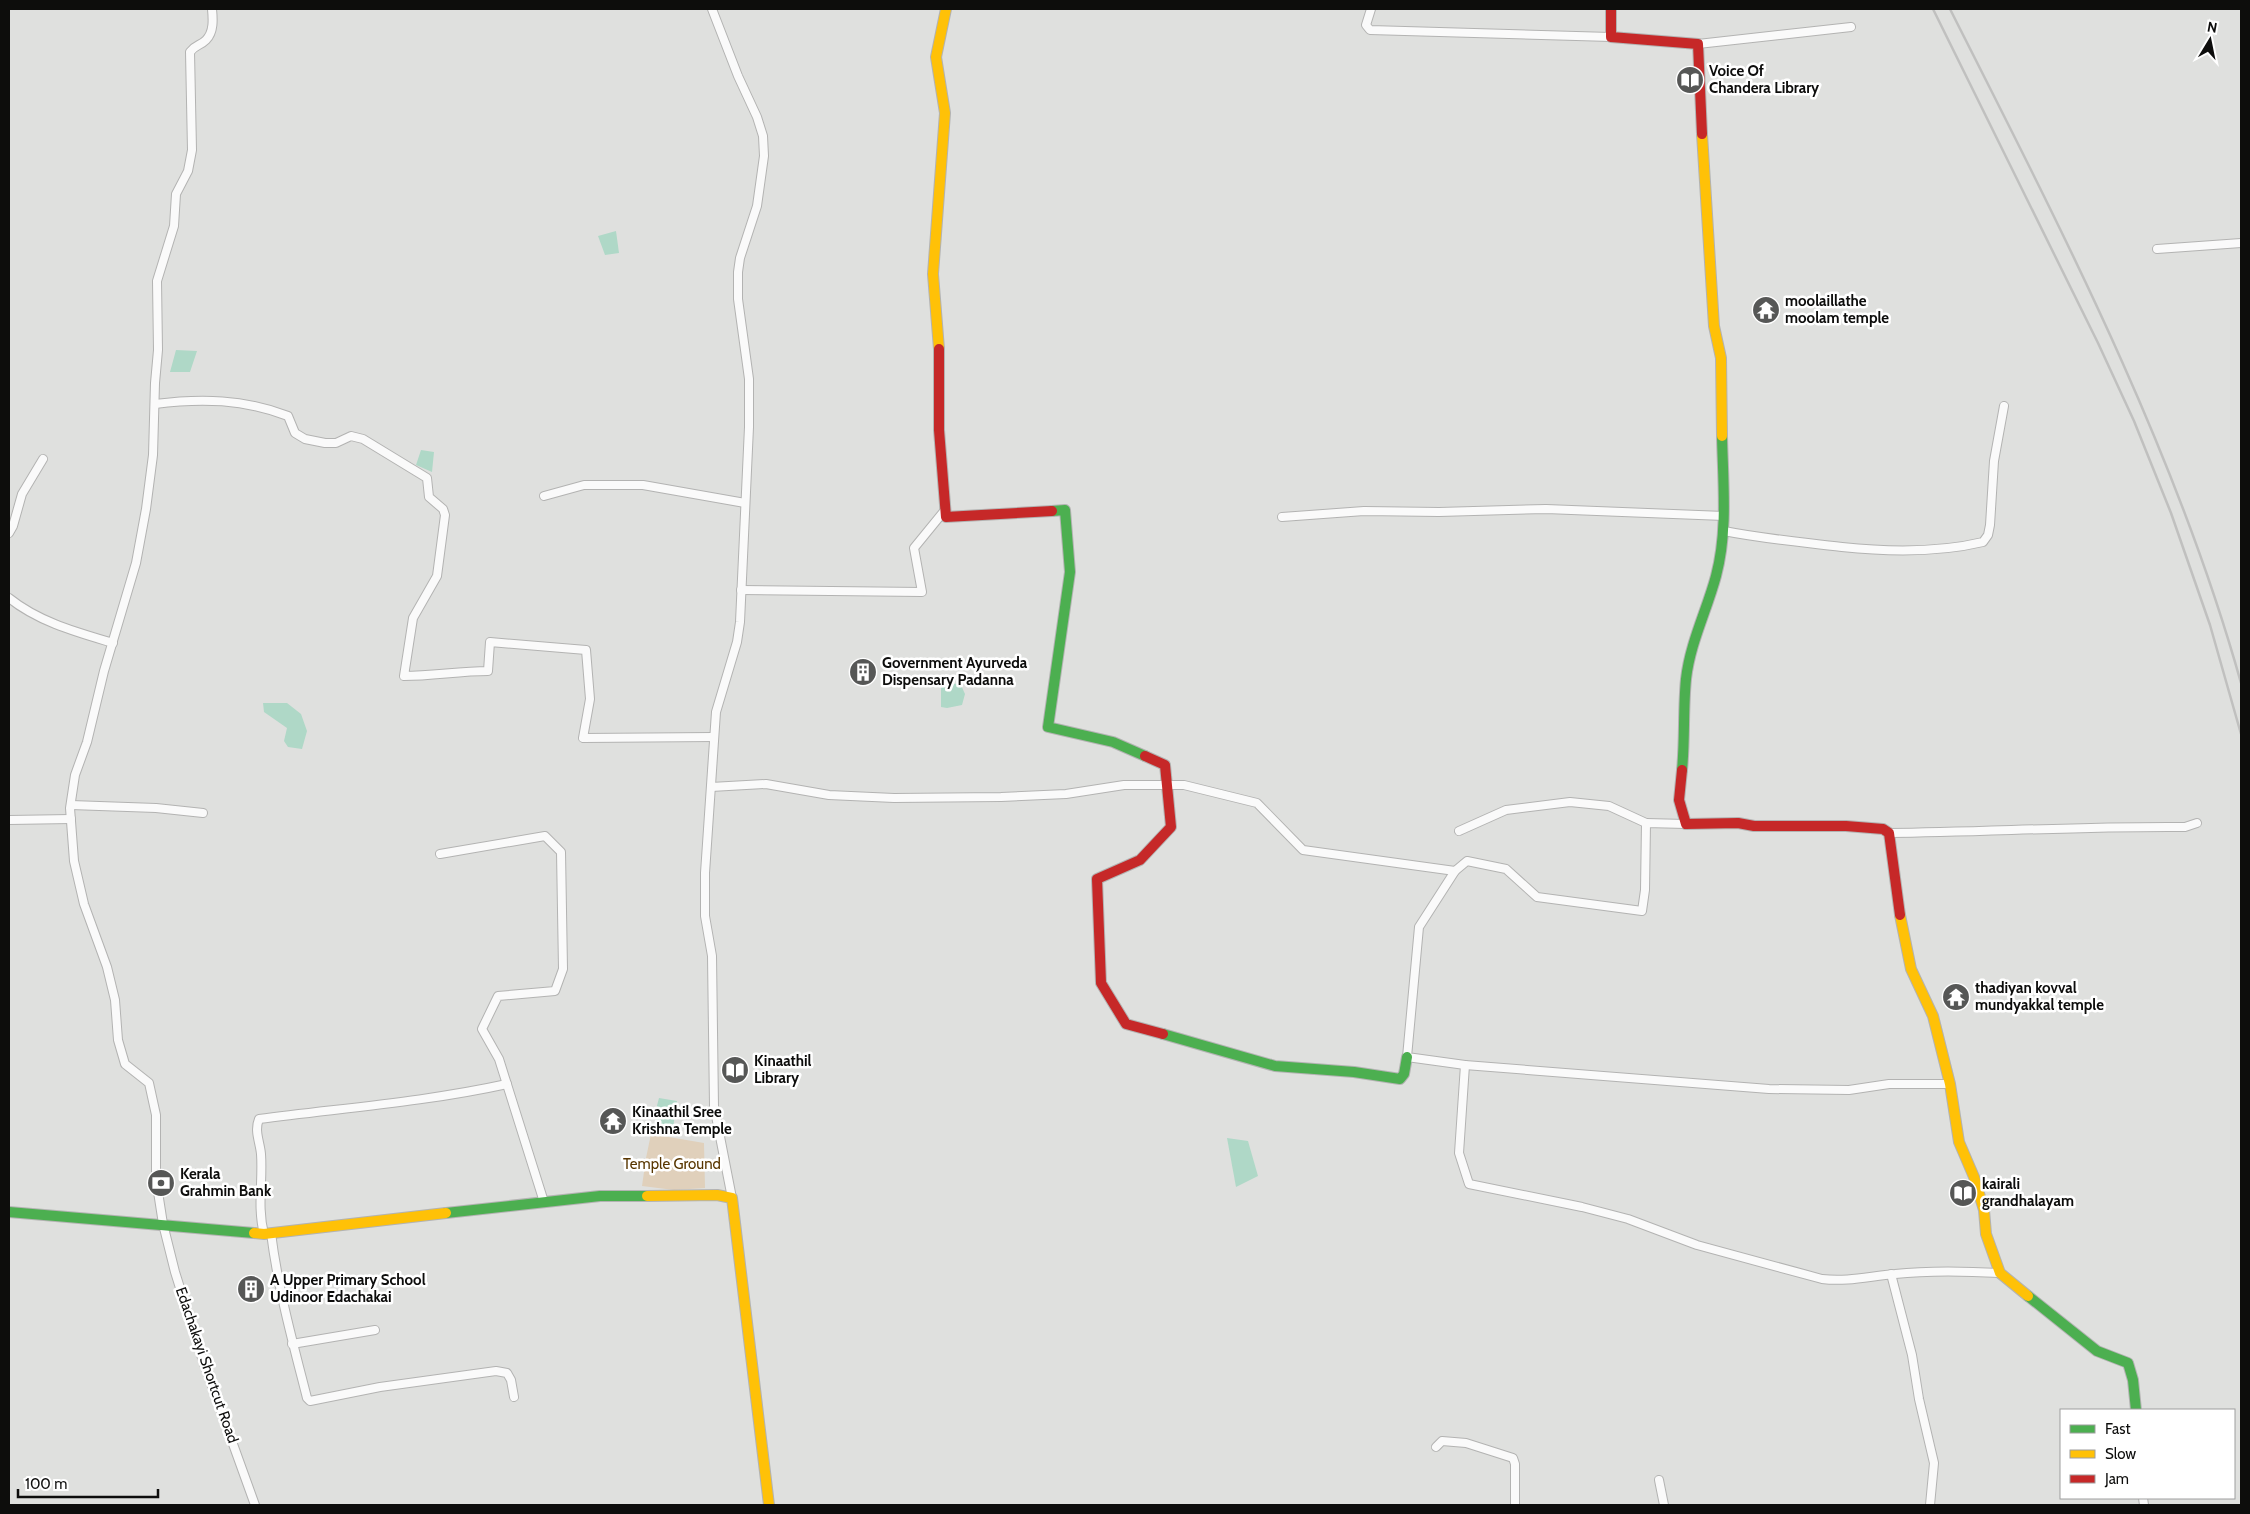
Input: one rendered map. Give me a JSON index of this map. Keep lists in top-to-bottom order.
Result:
{
  "streets": {
    "street": ["Edachakayi Shortcut Road"]
  },
  "parks": ["Temple Ground"],
  "places": {
    "library": ["Voice Of Chandera Library", "Kinaathil Library", "kairali grandhalayam"],
    "temple": ["moolaillathe moolam temple", "thadiyan kovval mundyakkal temple", "Kinaathil Sree Krishna Temple"],
    "building": ["Government Ayurveda Dispensary Padanna", "A Upper Primary School Udinoor Edachakai"],
    "bank": ["Kerala Grahmin Bank"]
  },
  "legend": ["Fast", "Slow", "Jam"],
  "scale_bar": "100 m",
  "north": "top"
}
